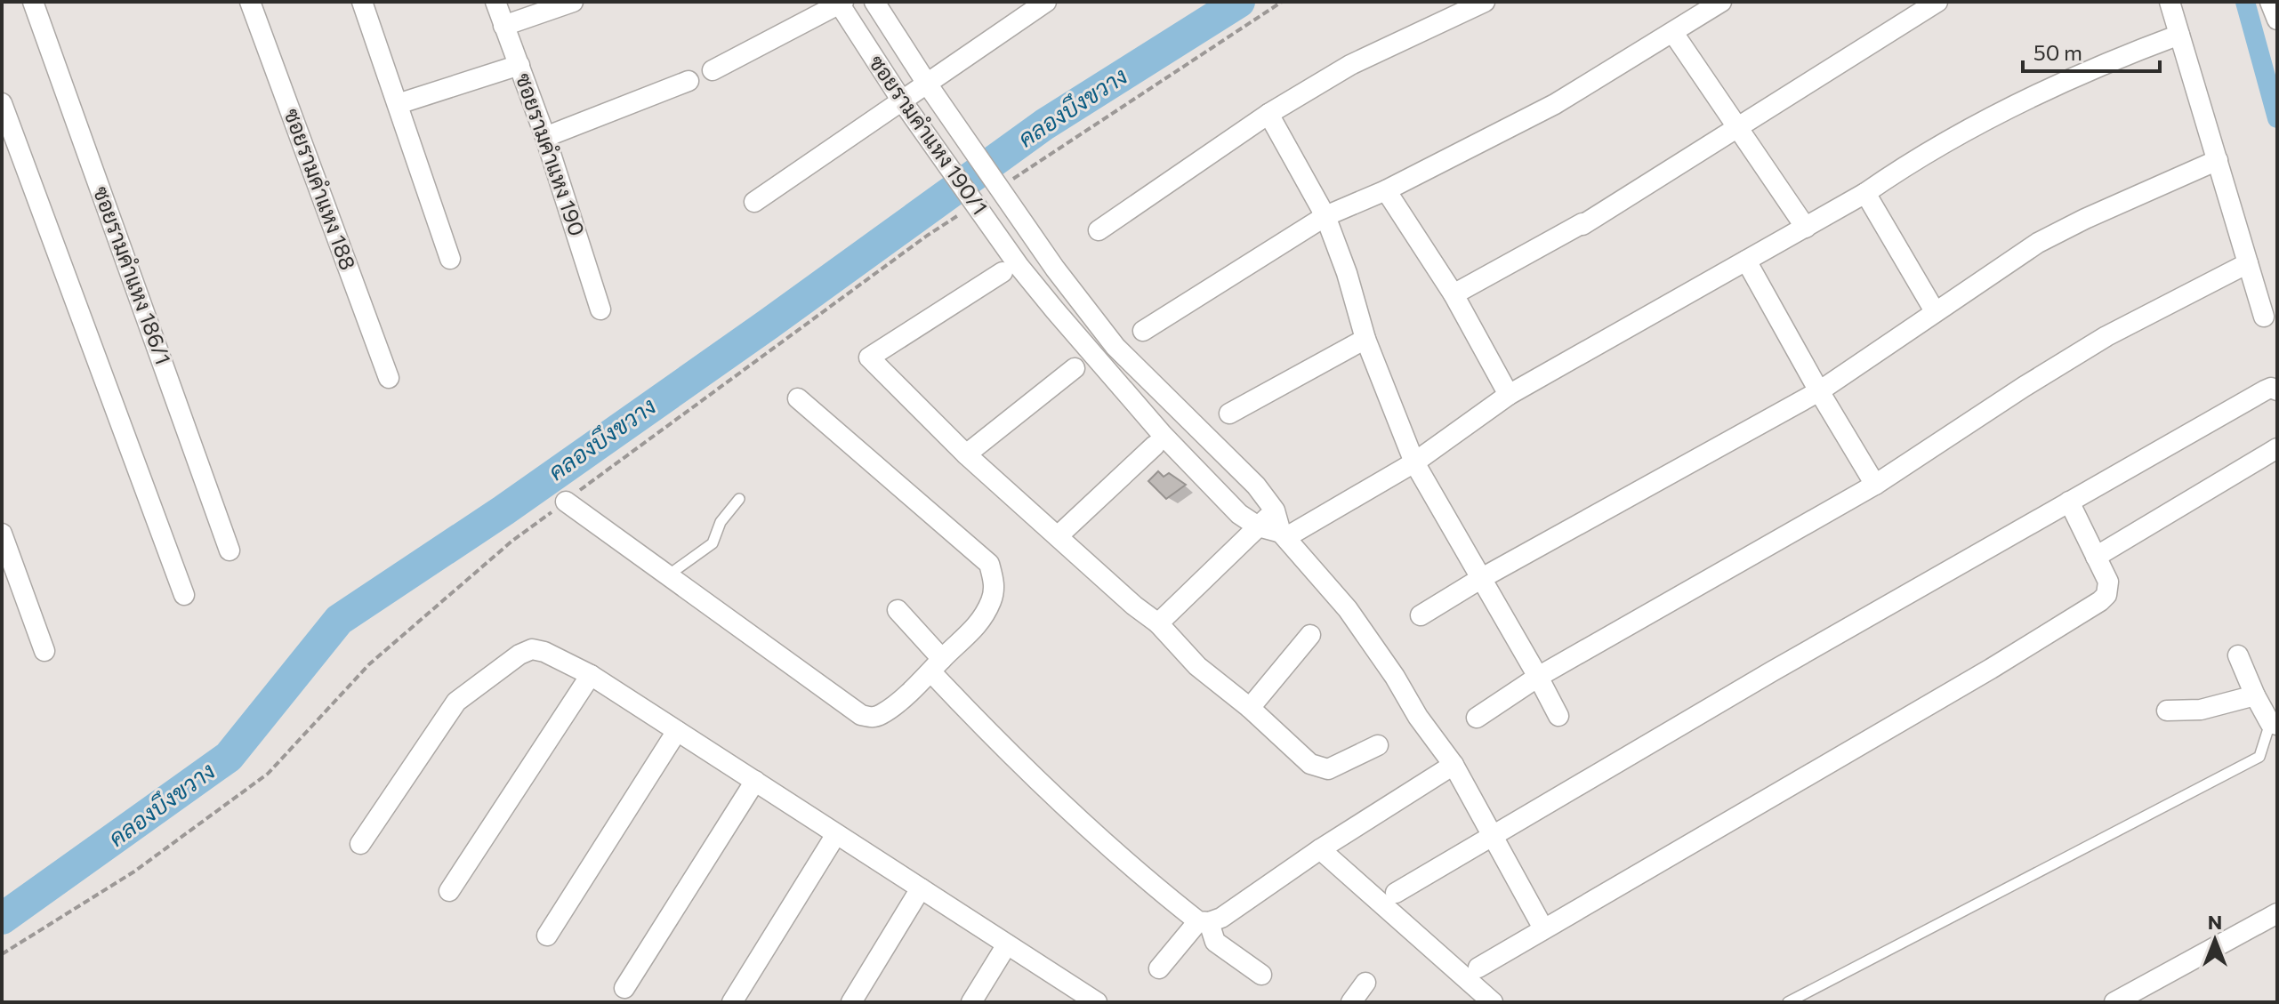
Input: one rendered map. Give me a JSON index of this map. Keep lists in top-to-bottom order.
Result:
{
  "streets": {
    "street": [
      "ซอยรามคำแหง 190/1",
      "ซอยรามคำแหง 190",
      "ซอยรามคำแหง 188",
      "ซอยรามคำแหง 186/1"
    ]
  },
  "water": ["คลองบึงขวาง"],
  "scale_bar": "50 m",
  "north": "top"
}
